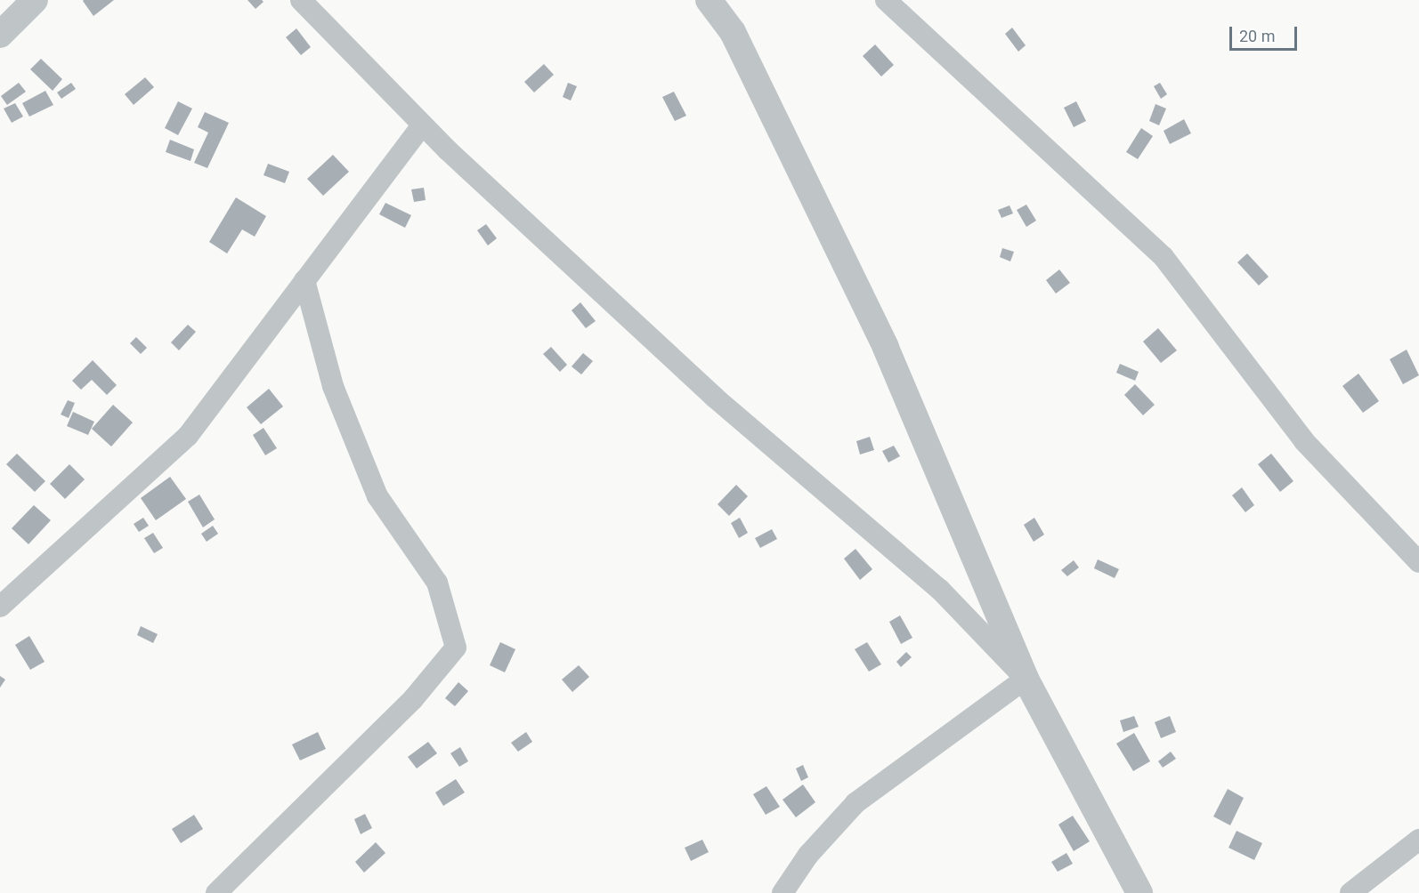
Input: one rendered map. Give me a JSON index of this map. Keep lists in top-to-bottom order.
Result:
{
  "scale_bar": "20 m"
}
